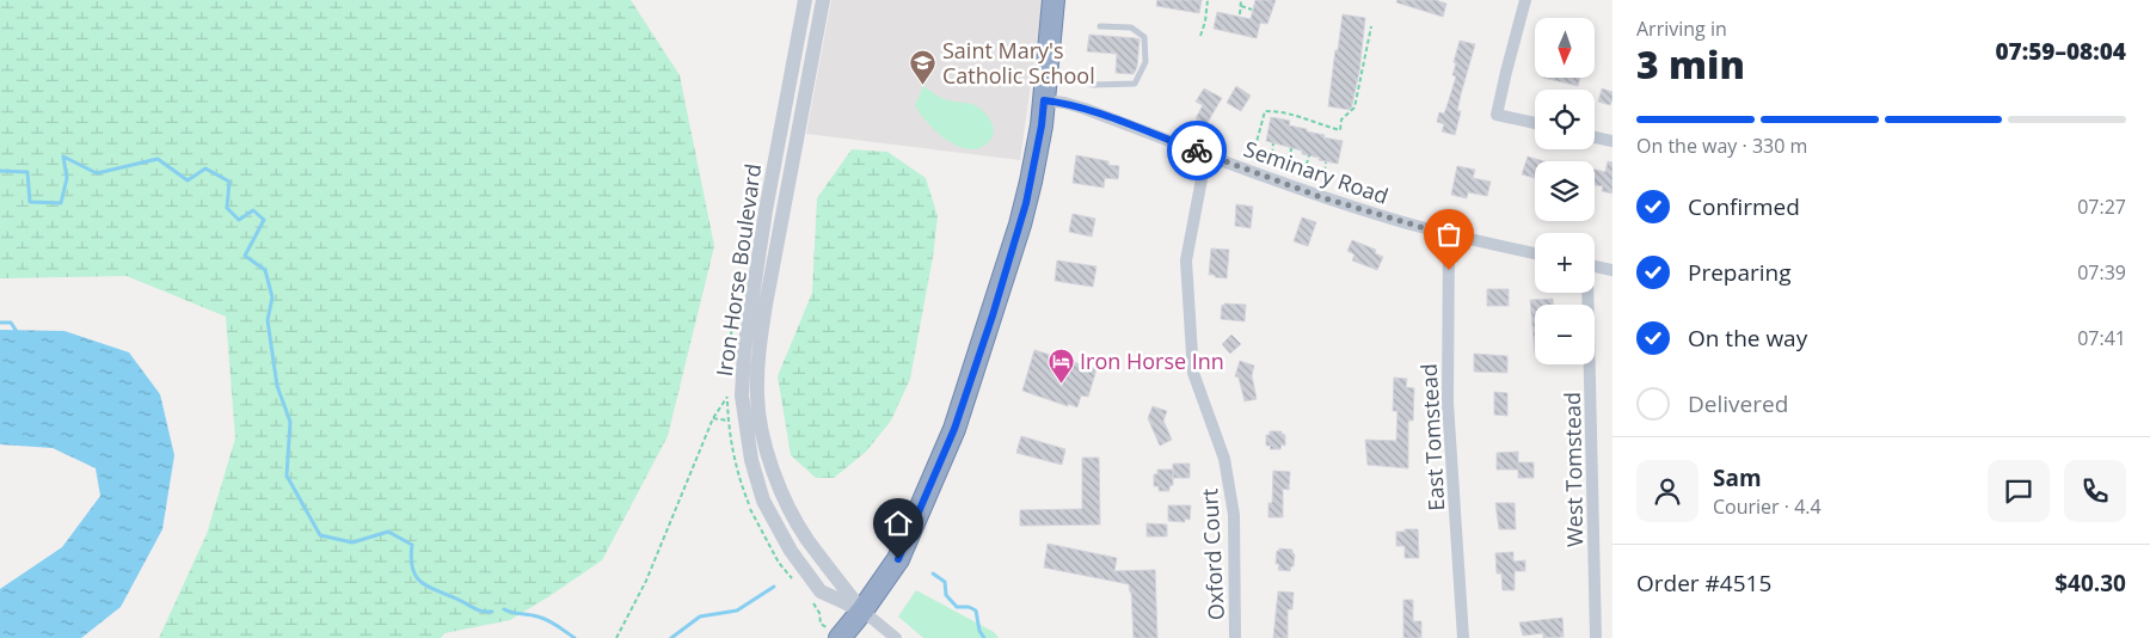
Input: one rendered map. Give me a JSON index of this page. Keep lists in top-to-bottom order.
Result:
{
  "streets": {
    "street": [
      "Seminary Road",
      "Iron Horse Boulevard",
      "East Tomstead",
      "West Tomstead",
      "Oxford Court"
    ]
  },
  "crossings": [
    ["Seminary Road", "East Tomstead"],
    ["Seminary Road", "Oxford Court"]
  ],
  "places": {
    "school or university": ["Saint Mary's Catholic School"],
    "hotel": ["Iron Horse Inn"]
  },
  "north": "bottom",
  "page": {
    "heading": ["3 min", "Arriving in", "07:59–08:04"],
    "panel": [
      "Sam",
      "Courier · 4.4",
      "Order #4515",
      "$40.30"
    ],
    "map_buttons": ["+", "−"],
    "bar": "On the way · 330 m",
    "list": [
      ["Confirmed", "07:27"],
      ["Preparing", "07:39"],
      ["On the way", "07:41"],
      "Delivered"
    ]
  }
}
